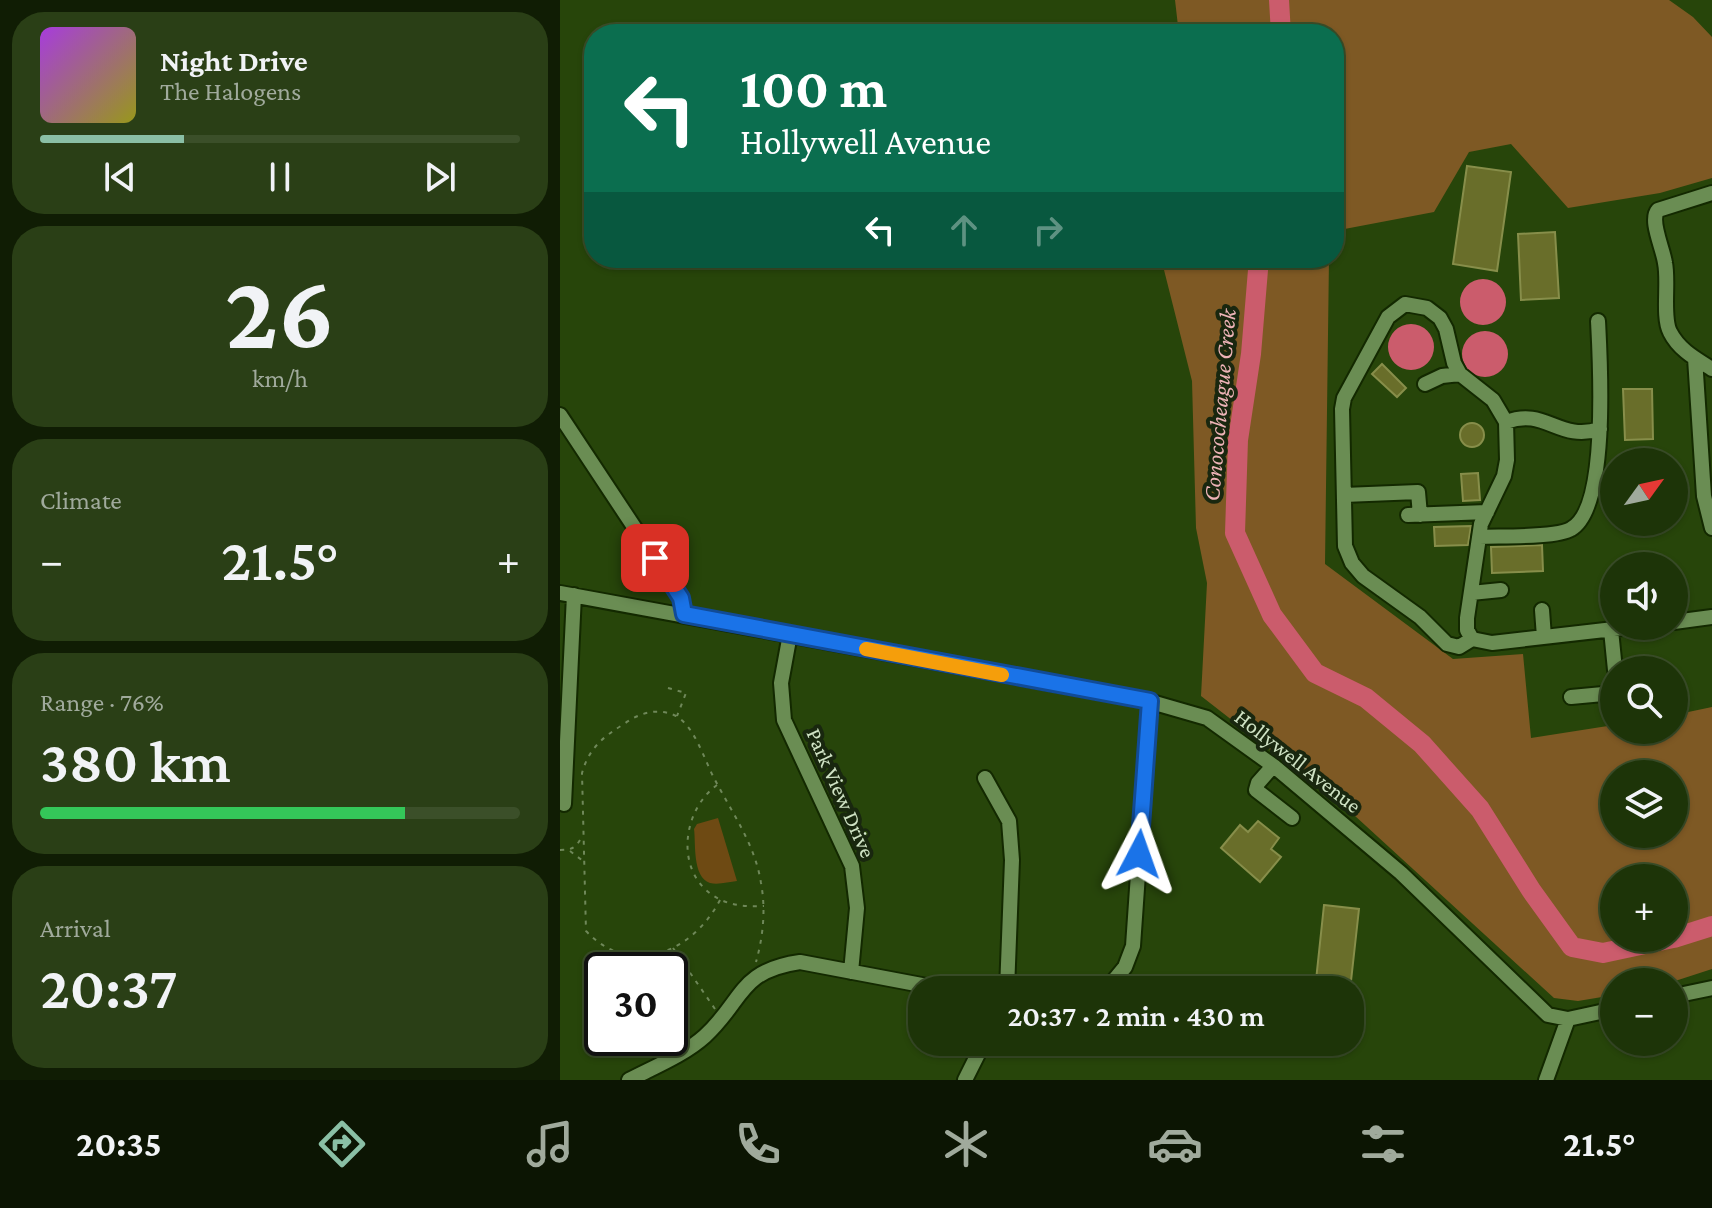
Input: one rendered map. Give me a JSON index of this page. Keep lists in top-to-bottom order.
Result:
{
  "streets": {
    "street": ["Hollywell Avenue", "Park View Drive"]
  },
  "crossings": [
    ["Hollywell Avenue", "Park View Drive"]
  ],
  "water": ["Conococheague Creek"],
  "north": "top right",
  "page": {
    "turn": ["100 m", "Hollywell Avenue"],
    "song": ["Night Drive", "The Halogens"],
    "tile": [
      ["26", "km/h"],
      "Climate",
      ["Range · 76%", "380 km"],
      ["Arrival", "20:37"]
    ],
    "map_buttons": ["+", "−"],
    "heat": ["−", "21.5°", "+"],
    "limit": "30",
    "trip": "20:37 · 2 min · 430 m",
    "tabs": ["20:35", "21.5°"]
  }
}
